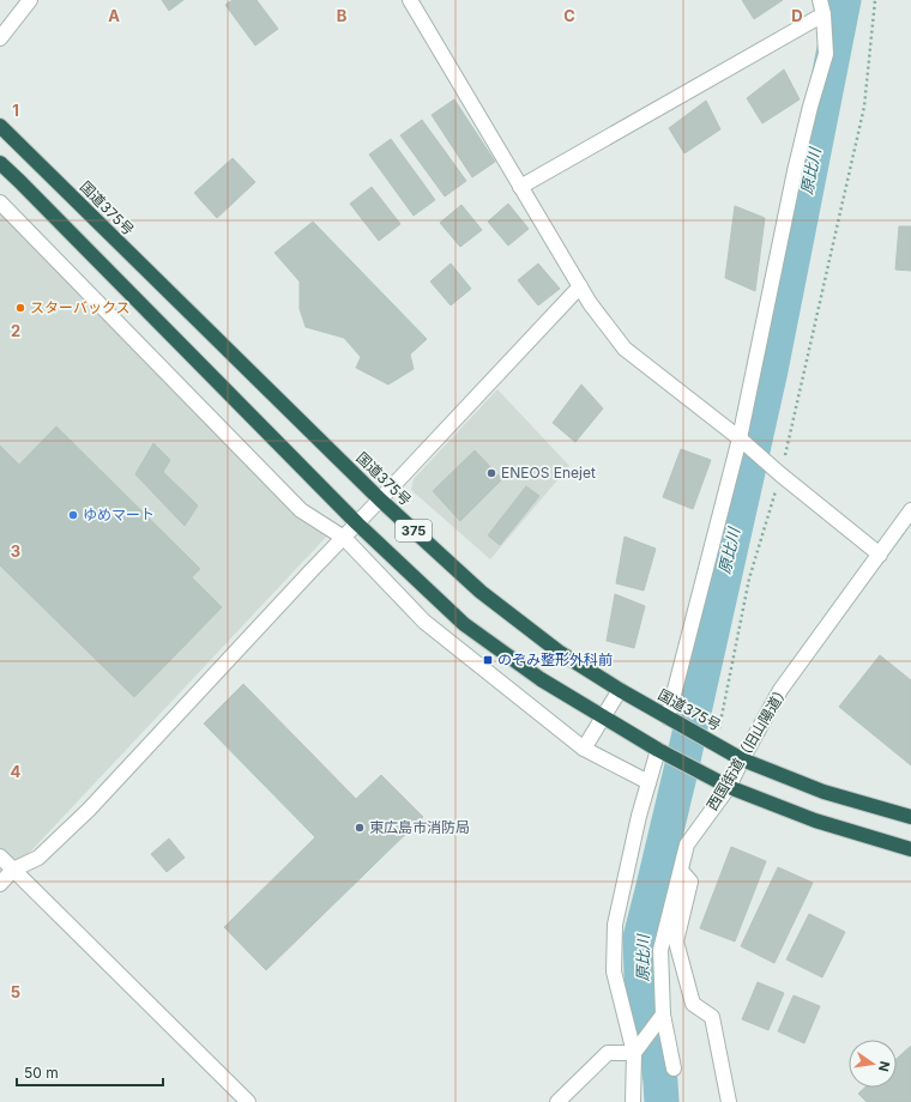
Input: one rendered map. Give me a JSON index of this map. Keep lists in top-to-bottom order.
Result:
{
  "streets": {
    "highway": ["国道375号", "375"],
    "street": ["西国街道（旧山陽道）"]
  },
  "crossings": [
    ["国道375号", "西国街道（旧山陽道）"],
    ["375", "西国街道（旧山陽道）"]
  ],
  "water": ["原比川"],
  "places": {
    "other": [
      "スターバックス",
      "ENEOS Enejet",
      "ゆめマート",
      "東広島市消防局"
    ],
    "transit": ["のぞみ整形外科前"]
  },
  "scale_bar": "50 m",
  "north": "right",
  "grid": {
    "columns": [
      "A",
      "B",
      "C",
      "D"
    ],
    "rows": [
      "1",
      "2",
      "3",
      "4",
      "5"
    ]
  }
}
